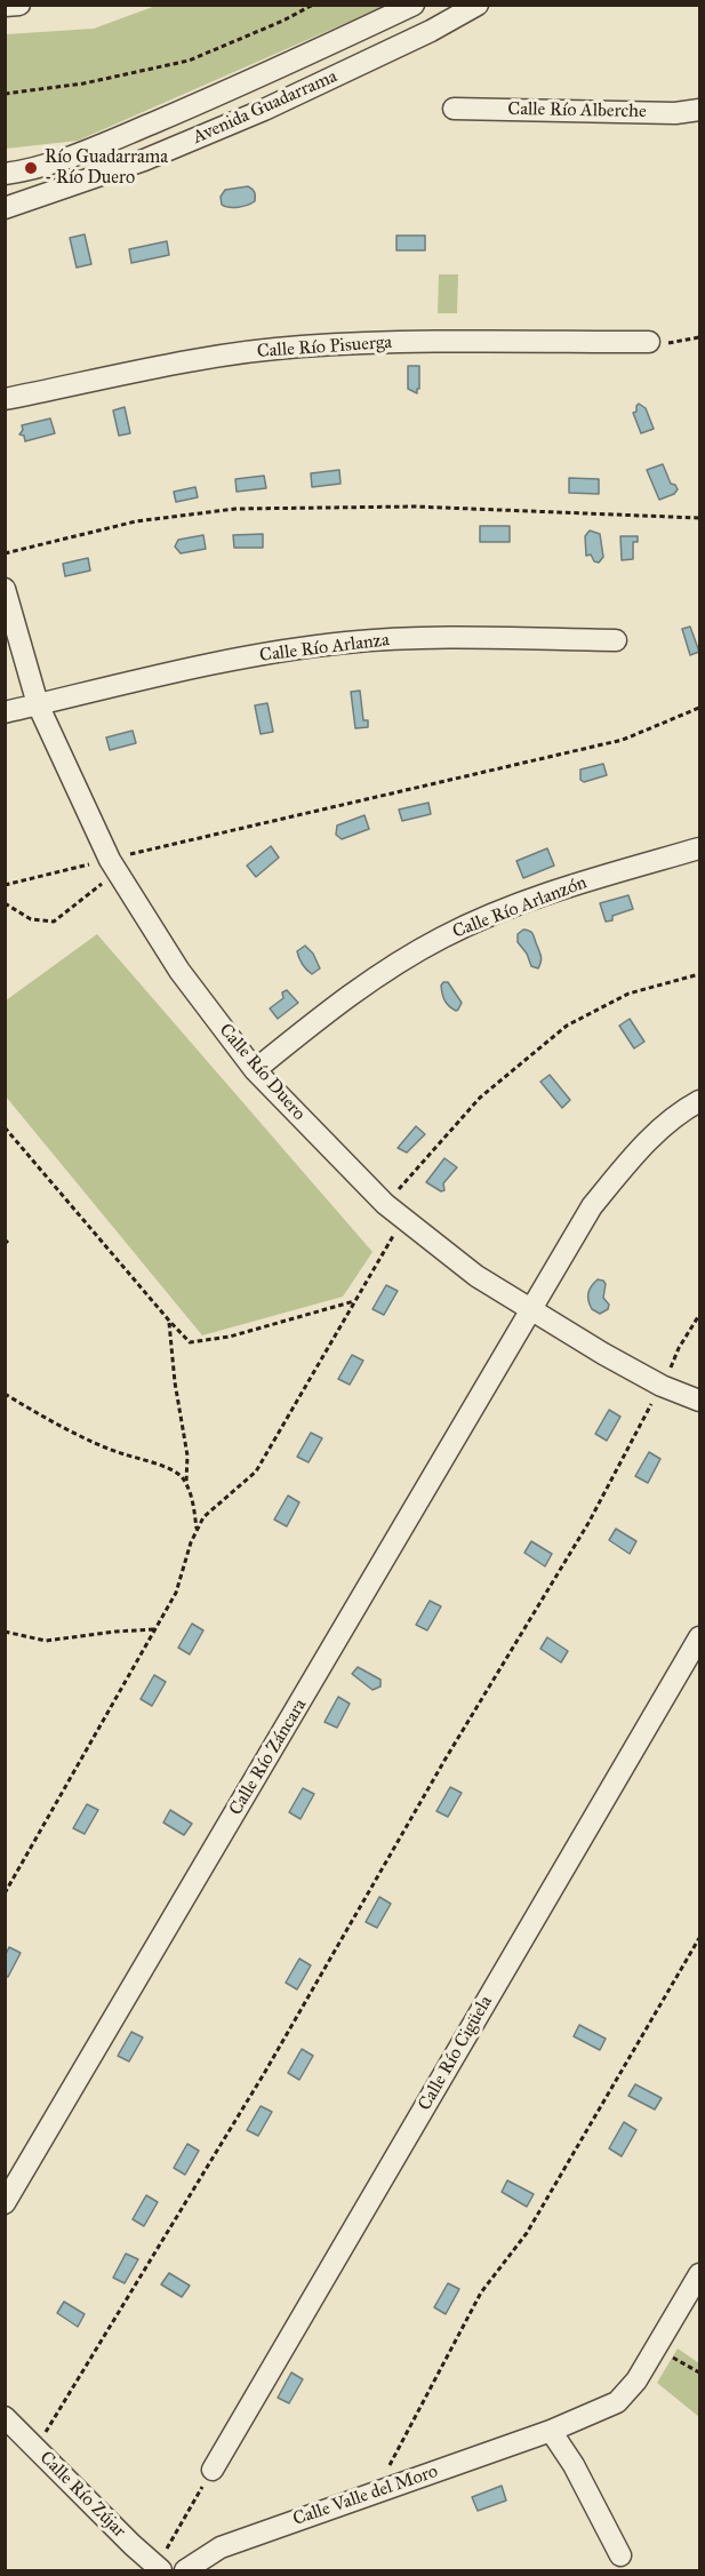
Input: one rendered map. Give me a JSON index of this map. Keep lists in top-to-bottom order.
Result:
{
  "streets": {
    "street": [
      "Avenida Guadarrama",
      "Calle Río Alberche",
      "Calle Río Pisuerga",
      "Calle Río Arlanza",
      "Calle Río Arlanzón",
      "Calle Río Duero",
      "Calle Río Záncara",
      "Calle Río Cigüela",
      "Calle Río Zújar",
      "Calle Valle del Moro"
    ]
  },
  "crossings": [
    ["Calle Río Arlanza", "Calle Río Duero"],
    ["Calle Río Arlanzón", "Calle Río Duero"],
    ["Calle Río Duero", "Calle Río Záncara"]
  ],
  "places": ["Río Guadarrama - Río Duero"]
}
